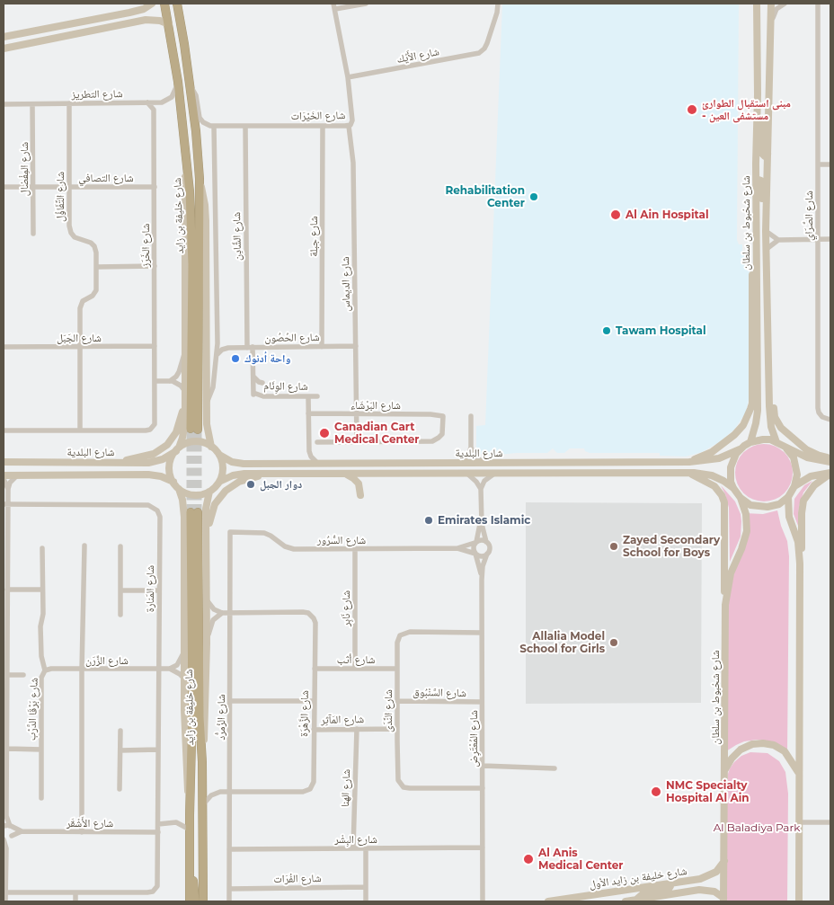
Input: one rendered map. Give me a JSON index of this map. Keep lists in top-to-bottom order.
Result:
{
  "streets": {
    "highway": ["شارع خليفة بن زايد"],
    "main road": ["شارع شخبوط بن سلطان", "شارع البلدية", "شارع خليفة بن زايد الأول"],
    "street": [
      "شارع الأَيْك",
      "شارع التطريز",
      "شارع الخَيْرَات",
      "شارع المِفْضال",
      "شارع التصافي",
      "شارع التَّفَاؤُل",
      "شارع الصِّرَاي",
      "شارع الشَّادِن",
      "شارع جبلة",
      "شارع الخَرَز",
      "شارع الديماس",
      "شارع الجَبَل",
      "شارع الحُصُون",
      "شارع الوِئَام",
      "شارع البَرْشَاء",
      "شارع السُّرُور",
      "شارع المَنارة",
      "شارع نَابِر",
      "شارع أثب",
      "شارع الزِّرَن",
      "شارع السَّنْبُوق",
      "شارع بَرْقَا الدَّرْب",
      "شارع النَّدَى",
      "شارع الزَّهْرَة",
      "شارع الزُمرُّد",
      "شارع المَآثِر",
      "شارع المُعْتَرِض",
      "شارع الهنا",
      "شارع الأَشْقَر",
      "شارع البِشْر",
      "شارع الفُرَات"
    ]
  },
  "crossings": [
    ["شارع الأَيْك", "شارع الخَيْرَات"],
    ["شارع التطريز", "شارع المِفْضال"],
    ["شارع التطريز", "شارع التَّفَاؤُل"],
    ["شارع الخَيْرَات", "شارع الشَّادِن"],
    ["شارع الخَيْرَات", "شارع جبلة"],
    ["شارع الخَيْرَات", "شارع الديماس"],
    ["شارع المِفْضال", "شارع التصافي"],
    ["شارع التصافي", "شارع التَّفَاؤُل"],
    ["شارع التصافي", "شارع الخَرَز"],
    ["شارع التَّفَاؤُل", "شارع الخَرَز"],
    ["شارع التَّفَاؤُل", "شارع الجَبَل"],
    ["شارع خليفة بن زايد", "شارع الزَّهْرَة"],
    ["شارع شخبوط بن سلطان", "شارع البلدية"],
    ["شارع شخبوط بن سلطان", "شارع خليفة بن زايد الأول"],
    ["شارع الشَّادِن", "شارع الحُصُون"],
    ["شارع الشَّادِن", "شارع الوِئَام"],
    ["شارع جبلة", "شارع الحُصُون"],
    ["شارع الخَرَز", "شارع الجَبَل"],
    ["شارع الديماس", "شارع الحُصُون"],
    ["شارع الديماس", "شارع البَرْشَاء"],
    ["شارع السُّرُور", "شارع نَابِر"],
    ["شارع السُّرُور", "شارع الزُمرُّد"],
    ["شارع السُّرُور", "شارع المُعْتَرِض"],
    ["شارع المَنارة", "شارع الزِّرَن"],
    ["شارع المَنارة", "شارع الأَشْقَر"],
    ["شارع نَابِر", "شارع أثب"],
    ["شارع أثب", "شارع النَّدَى"],
    ["شارع أثب", "شارع الزَّهْرَة"],
    ["شارع الزِّرَن", "شارع بَرْقَا الدَّرْب"],
    ["شارع السَّنْبُوق", "شارع النَّدَى"],
    ["شارع السَّنْبُوق", "شارع المُعْتَرِض"],
    ["شارع النَّدَى", "شارع المَآثِر"],
    ["شارع النَّدَى", "شارع المُعْتَرِض"],
    ["شارع الزَّهْرَة", "شارع الزُمرُّد"],
    ["شارع الزَّهْرَة", "شارع المَآثِر"],
    ["شارع الزُمرُّد", "شارع البِشْر"],
    ["شارع الزُمرُّد", "شارع الفُرَات"],
    ["شارع المَآثِر", "شارع الهنا"],
    ["شارع المُعْتَرِض", "شارع البِشْر"],
    ["شارع الهنا", "شارع البِشْر"]
  ],
  "parks": ["Al Baladiya Park"],
  "places": [
    "مبنى استقبال الطوارئ - مستشفى العين",
    "Rehabilitation Center",
    "Al Ain Hospital",
    "Tawam Hospital",
    "واحة أدنوك",
    "Canadian Cart Medical Center",
    "دوار الجبل",
    "Emirates Islamic",
    "Zayed Secondary School for Boys",
    "Allalia Model School for Girls",
    "NMC Specialty Hospital Al Ain",
    "Al Anis Medical Center"
  ]
}
